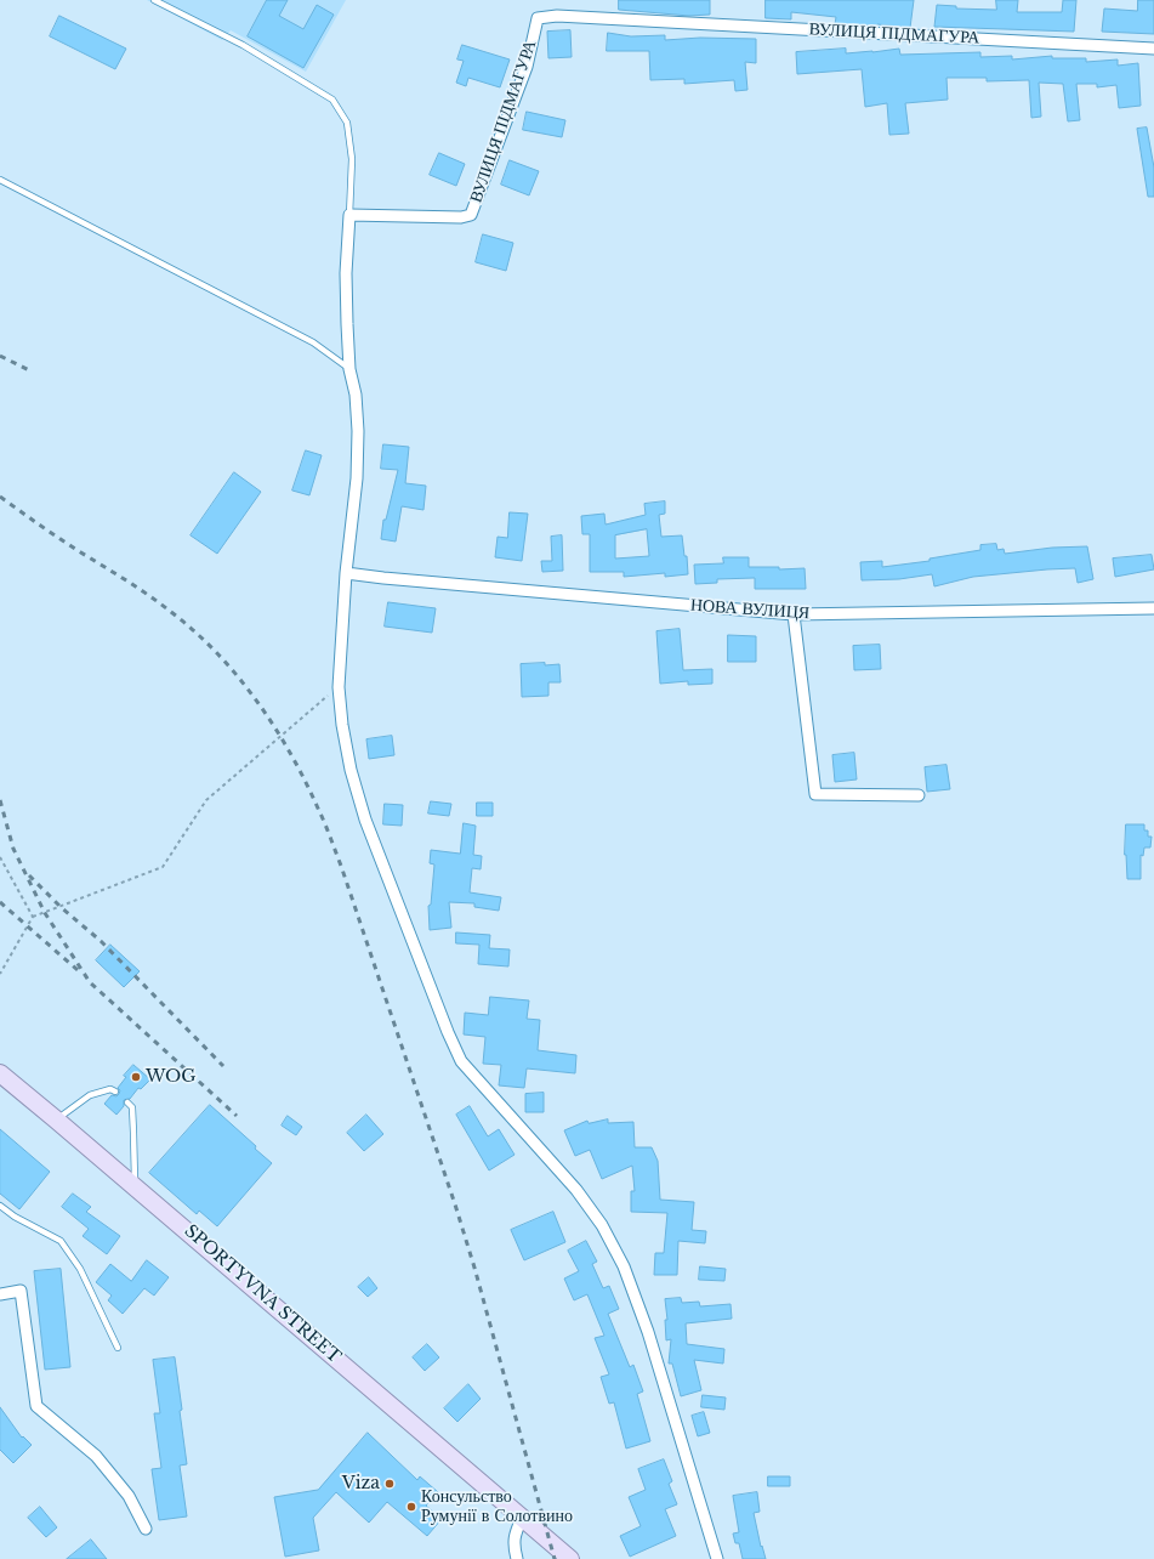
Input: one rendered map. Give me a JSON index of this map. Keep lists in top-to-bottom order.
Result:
{
  "streets": {
    "main road": ["SPORTYVNA STREET"],
    "street": ["ВУЛИЦЯ ПІДМАГУРА", "НОВА ВУЛИЦЯ"]
  },
  "places": ["WOG", "Viza", "Консульство Румунії в Солотвино"]
}
